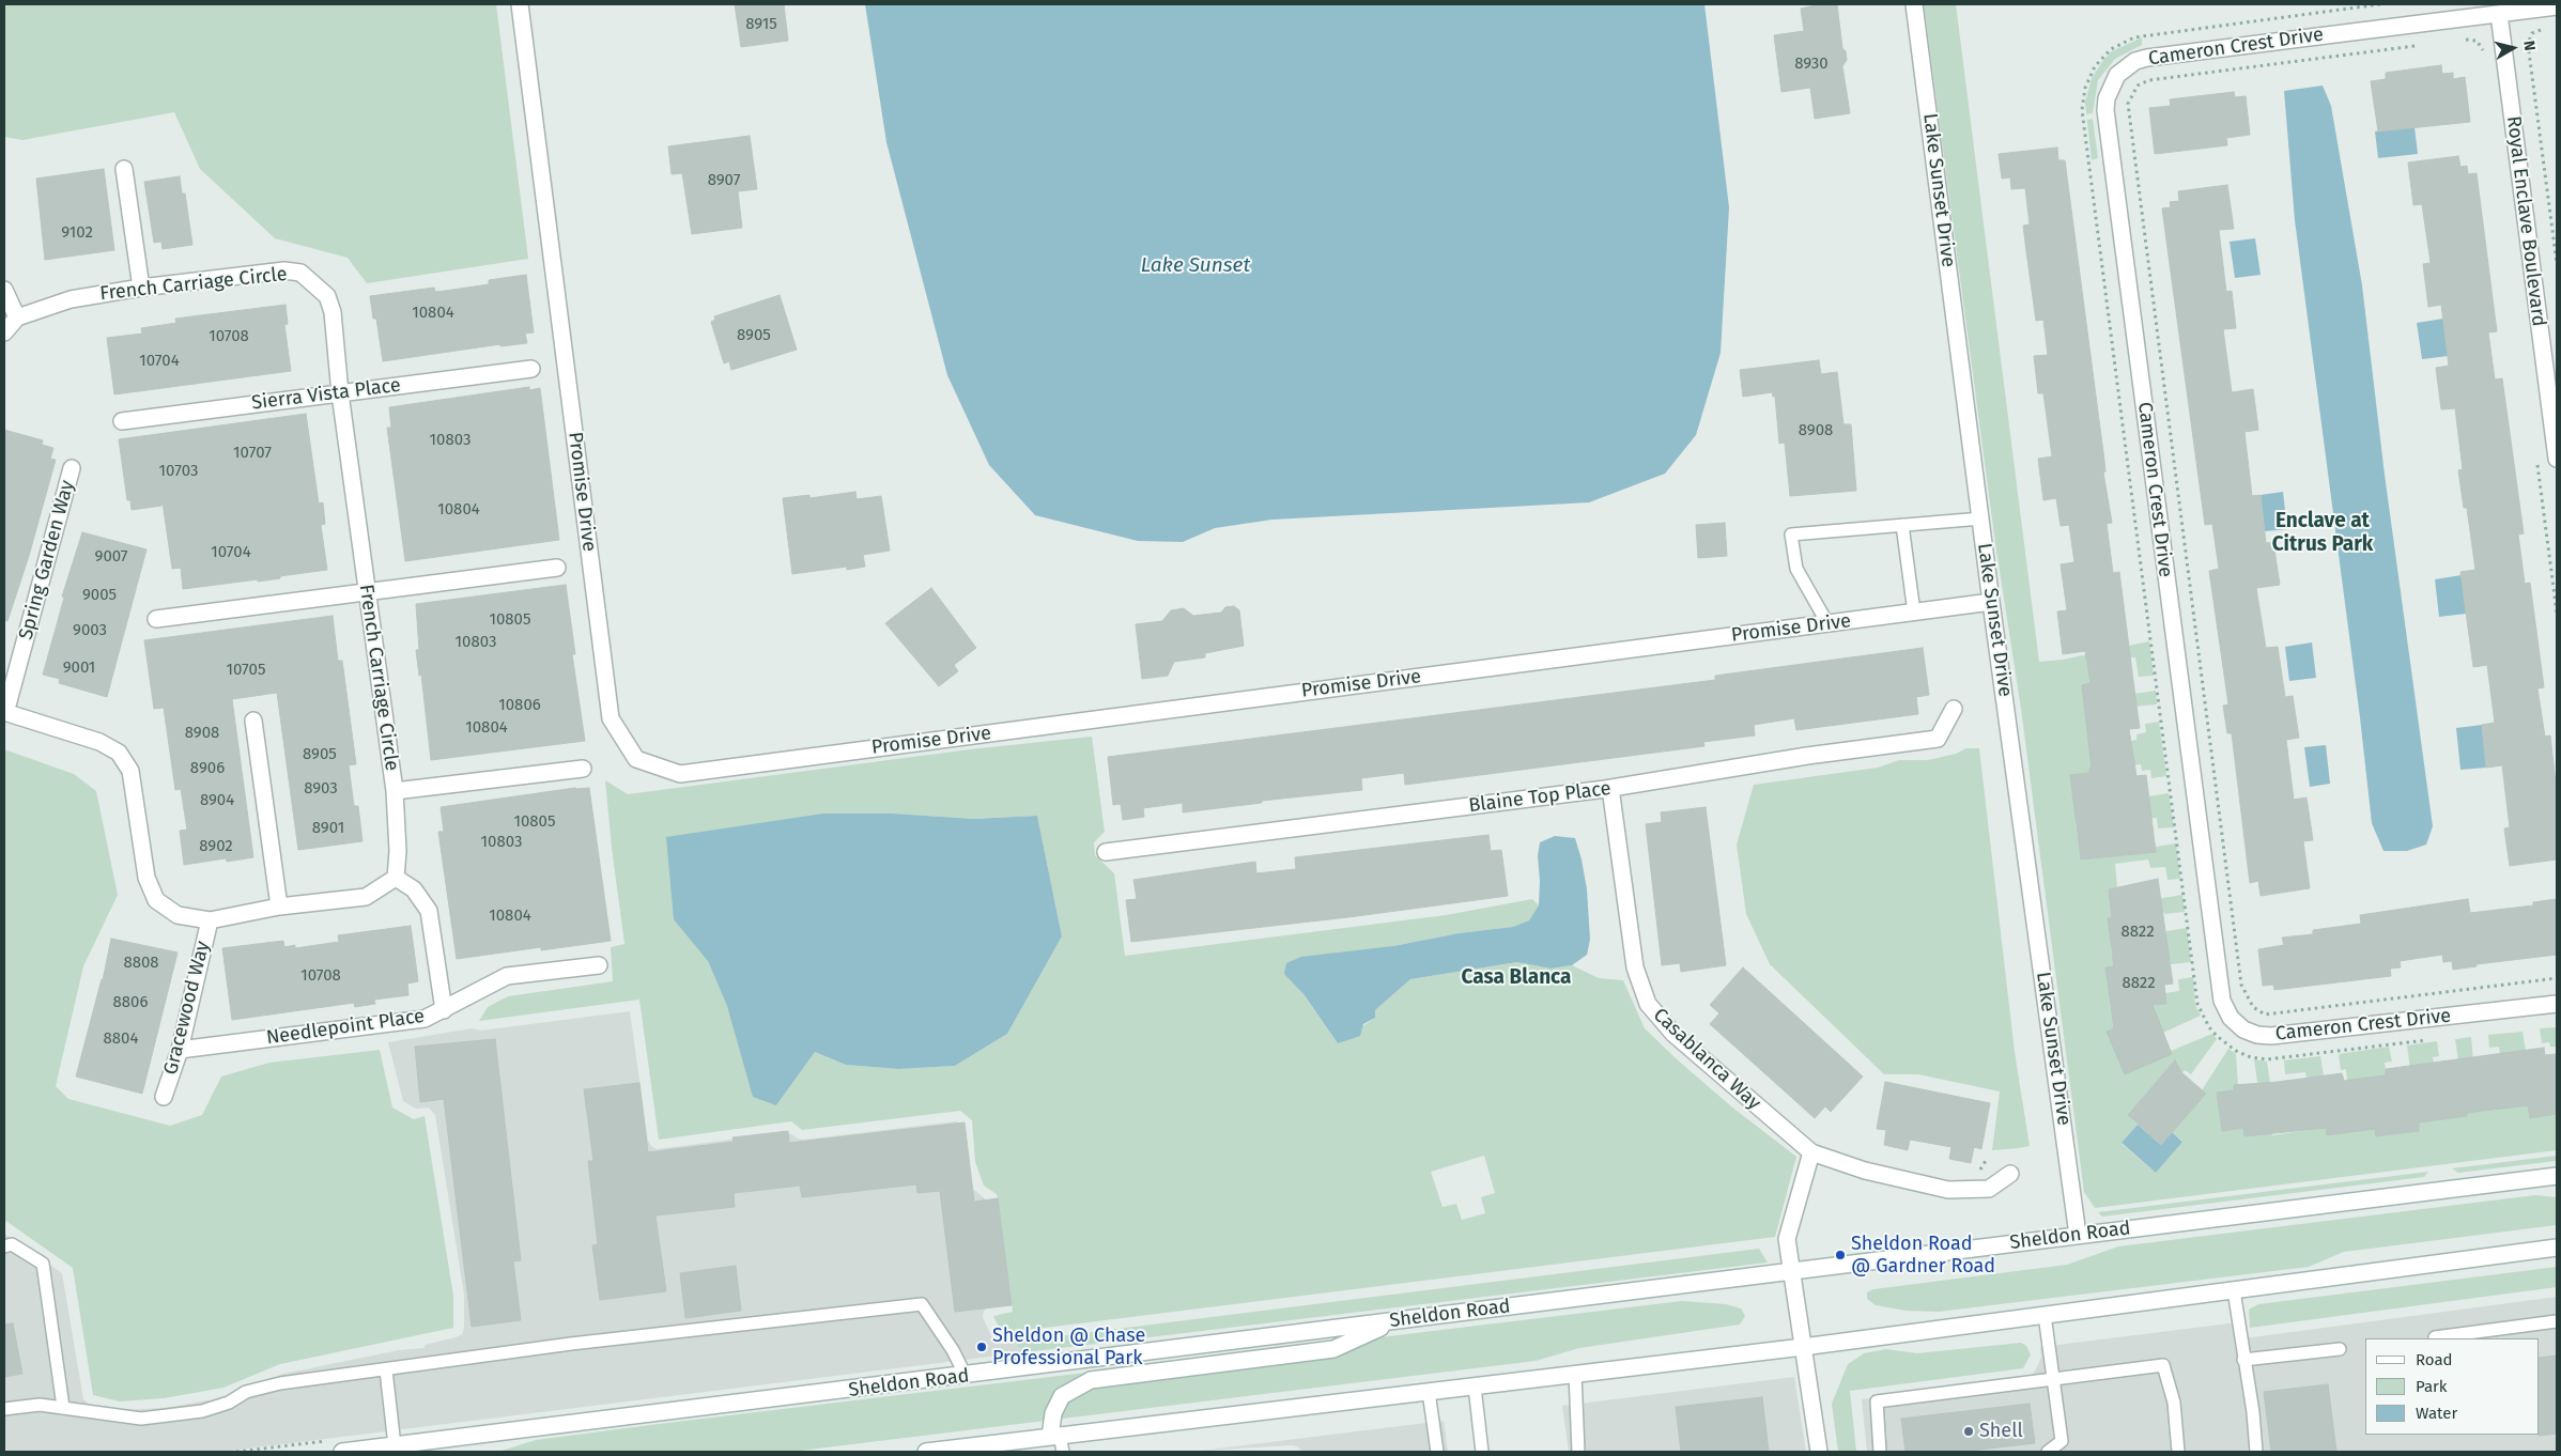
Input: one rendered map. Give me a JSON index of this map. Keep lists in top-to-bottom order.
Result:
{
  "streets": {
    "street": [
      "Cameron Crest Drive",
      "Lake Sunset Drive",
      "Royal Enclave Boulevard",
      "French Carriage Circle",
      "Sierra Vista Place",
      "Promise Drive",
      "Spring Garden Way",
      "Blaine Top Place",
      "Gracewood Way",
      "Needlepoint Place",
      "Casablanca Way",
      "Sheldon Road"
    ]
  },
  "crossings": [
    ["Cameron Crest Drive", "Royal Enclave Boulevard"],
    ["Lake Sunset Drive", "Promise Drive"],
    ["Lake Sunset Drive", "Sheldon Road"],
    ["French Carriage Circle", "Sierra Vista Place"],
    ["Blaine Top Place", "Casablanca Way"],
    ["Gracewood Way", "Needlepoint Place"]
  ],
  "districts": ["Enclave at Citrus Park", "Casa Blanca"],
  "water": ["Lake Sunset"],
  "places": ["Sheldon Road @ Gardner Road", "Sheldon @ Chase Professional Park", "Shell"],
  "house_numbers": [
    "8915",
    "8930",
    "8907",
    "9102",
    "10804",
    "8905",
    "10708",
    "10704",
    "8908",
    "10803",
    "10707",
    "10703",
    "10804",
    "10704",
    "9007",
    "9005",
    "10805",
    "9003",
    "10803",
    "9001",
    "10705",
    "10806",
    "10804",
    "8908",
    "8905",
    "8906",
    "8903",
    "8904",
    "10805",
    "8901",
    "10803",
    "8902",
    "10804",
    "8822",
    "8808",
    "10708",
    "8822",
    "8806",
    "8804"
  ],
  "legend": ["Road", "Park", "Water"],
  "north": "right"
}
